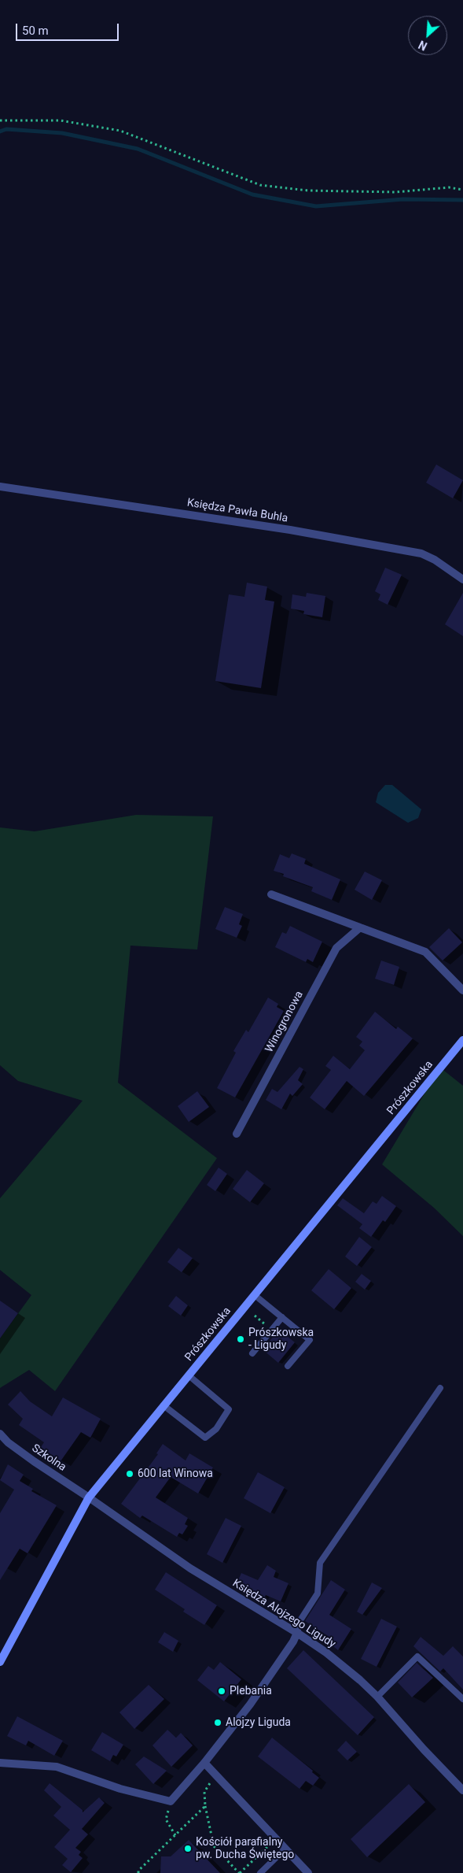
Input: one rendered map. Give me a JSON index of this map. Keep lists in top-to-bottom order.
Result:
{
  "streets": {
    "main road": ["Prószkowska"],
    "street": [
      "Księdza Pawła Buhla",
      "Winogronowa",
      "Szkolna",
      "Księdza Alojzego Ligudy"
    ]
  },
  "crossings": [
    ["Prószkowska", "Szkolna"],
    ["Prószkowska", "Księdza Alojzego Ligudy"],
    ["Szkolna", "Księdza Alojzego Ligudy"]
  ],
  "places": [
    "Prószkowska - Ligudy",
    "600 lat Winowa",
    "Plebania",
    "Alojzy Liguda",
    "Kościół parafialny pw. Ducha Świętego"
  ],
  "scale_bar": "50 m",
  "north": "bottom left"
}
